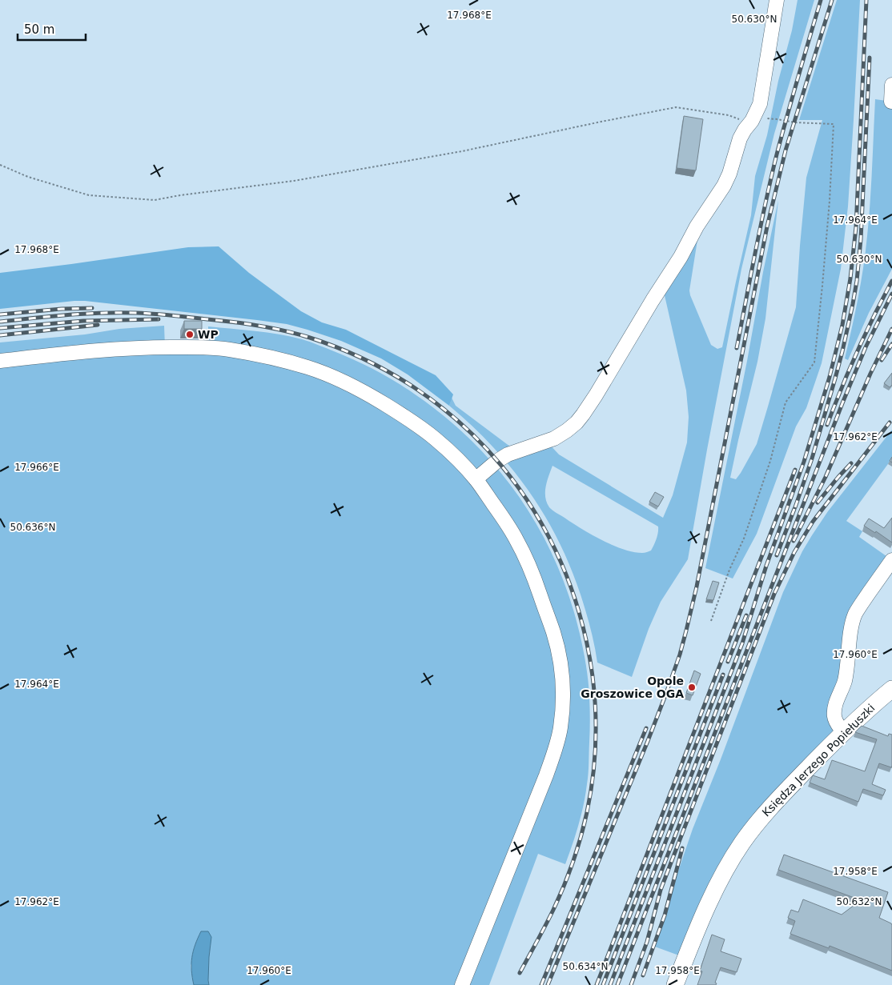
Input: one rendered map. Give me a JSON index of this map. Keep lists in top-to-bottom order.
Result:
{
  "streets": {
    "main road": ["Księdza Jerzego Popiełuszki"]
  },
  "places": ["WP", "Opole Groszowice OGA"],
  "scale_bar": "50 m",
  "coordinates": [
    "17.968°E",
    "50.630°N",
    "17.964°E",
    "17.962°E",
    "17.966°E",
    "50.636°N",
    "17.960°E",
    "17.958°E",
    "50.632°N",
    "50.634°N"
  ]
}
